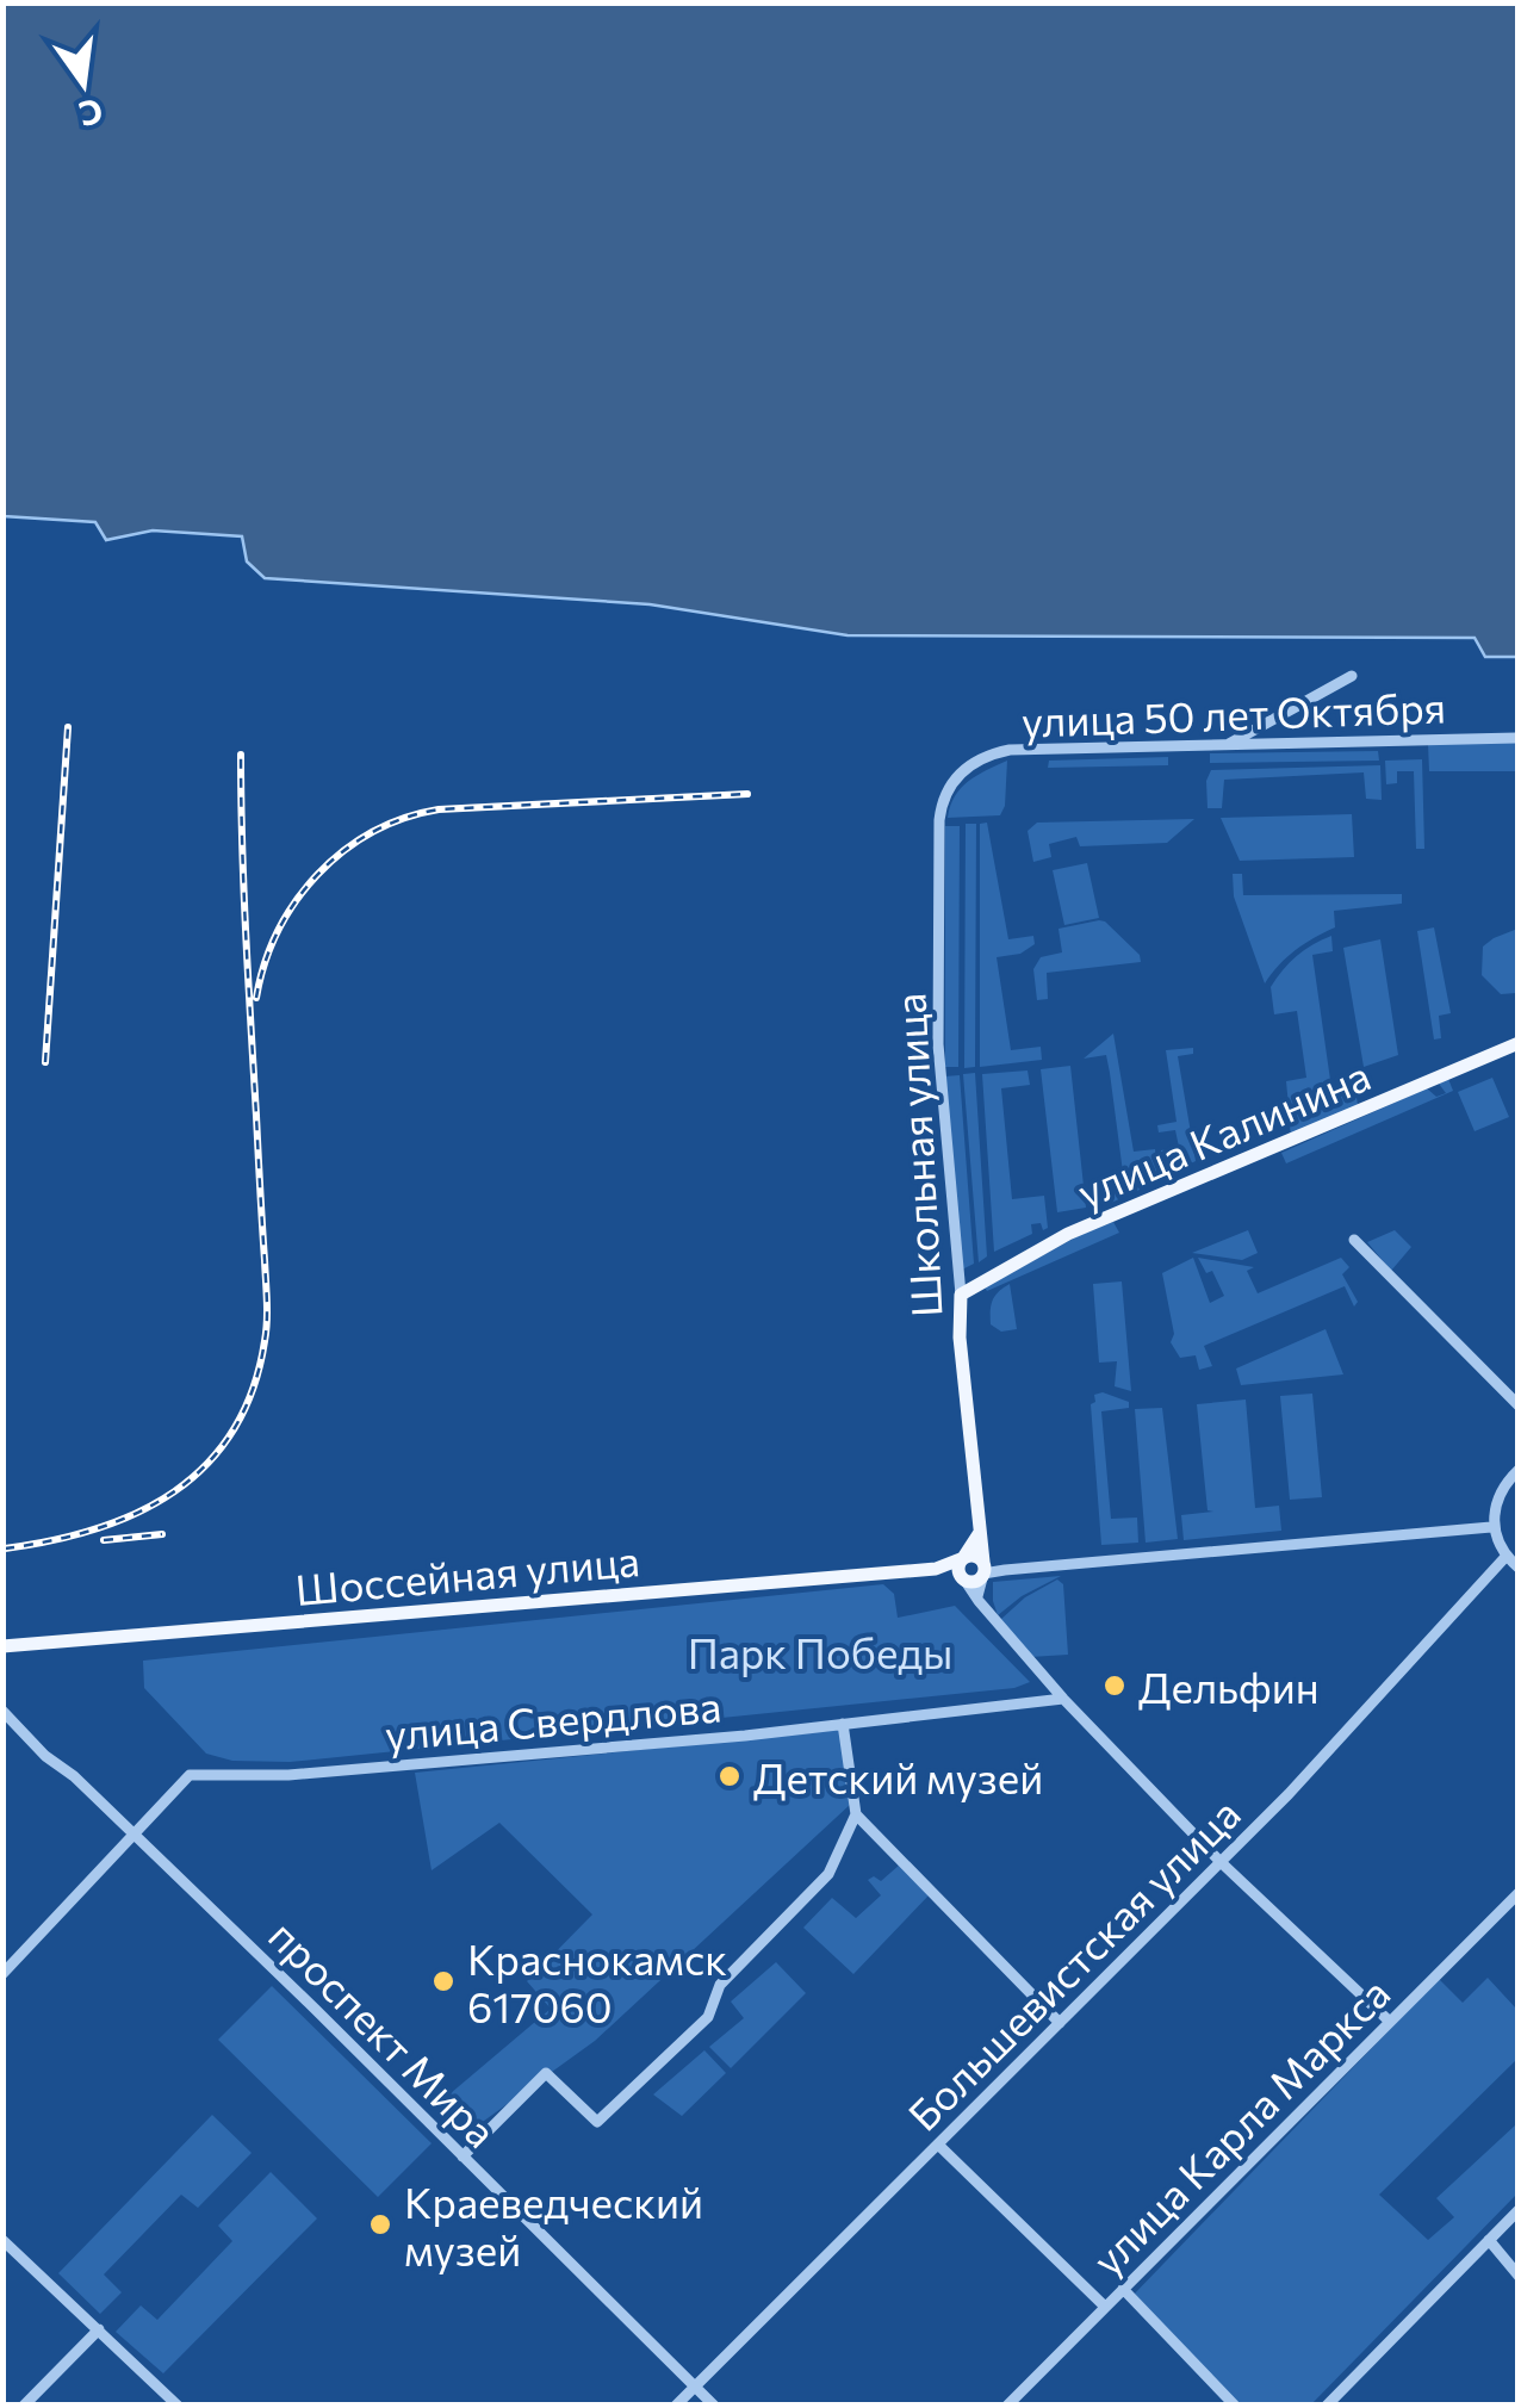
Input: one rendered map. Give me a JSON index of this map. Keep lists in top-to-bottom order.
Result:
{
  "streets": {
    "main road": ["улица Калинина", "Школьная улица", "Шоссейная улица"],
    "street": [
      "улица 50 лет Октября",
      "улица Свердлова",
      "Большевистская улица",
      "проспект Мира",
      "улица Карла Маркса"
    ]
  },
  "crossings": [
    ["улица 50 лет Октября", "Школьная улица"],
    ["улица Калинина", "Школьная улица"],
    ["улица Свердлова", "проспект Мира"],
    ["Большевистская улица", "проспект Мира"]
  ],
  "parks": ["Парк Победы"],
  "places": [
    "Дельфин",
    "Детский музей",
    "Краснокамск 617060",
    "Краеведческий музей"
  ],
  "north": "bottom"
}
